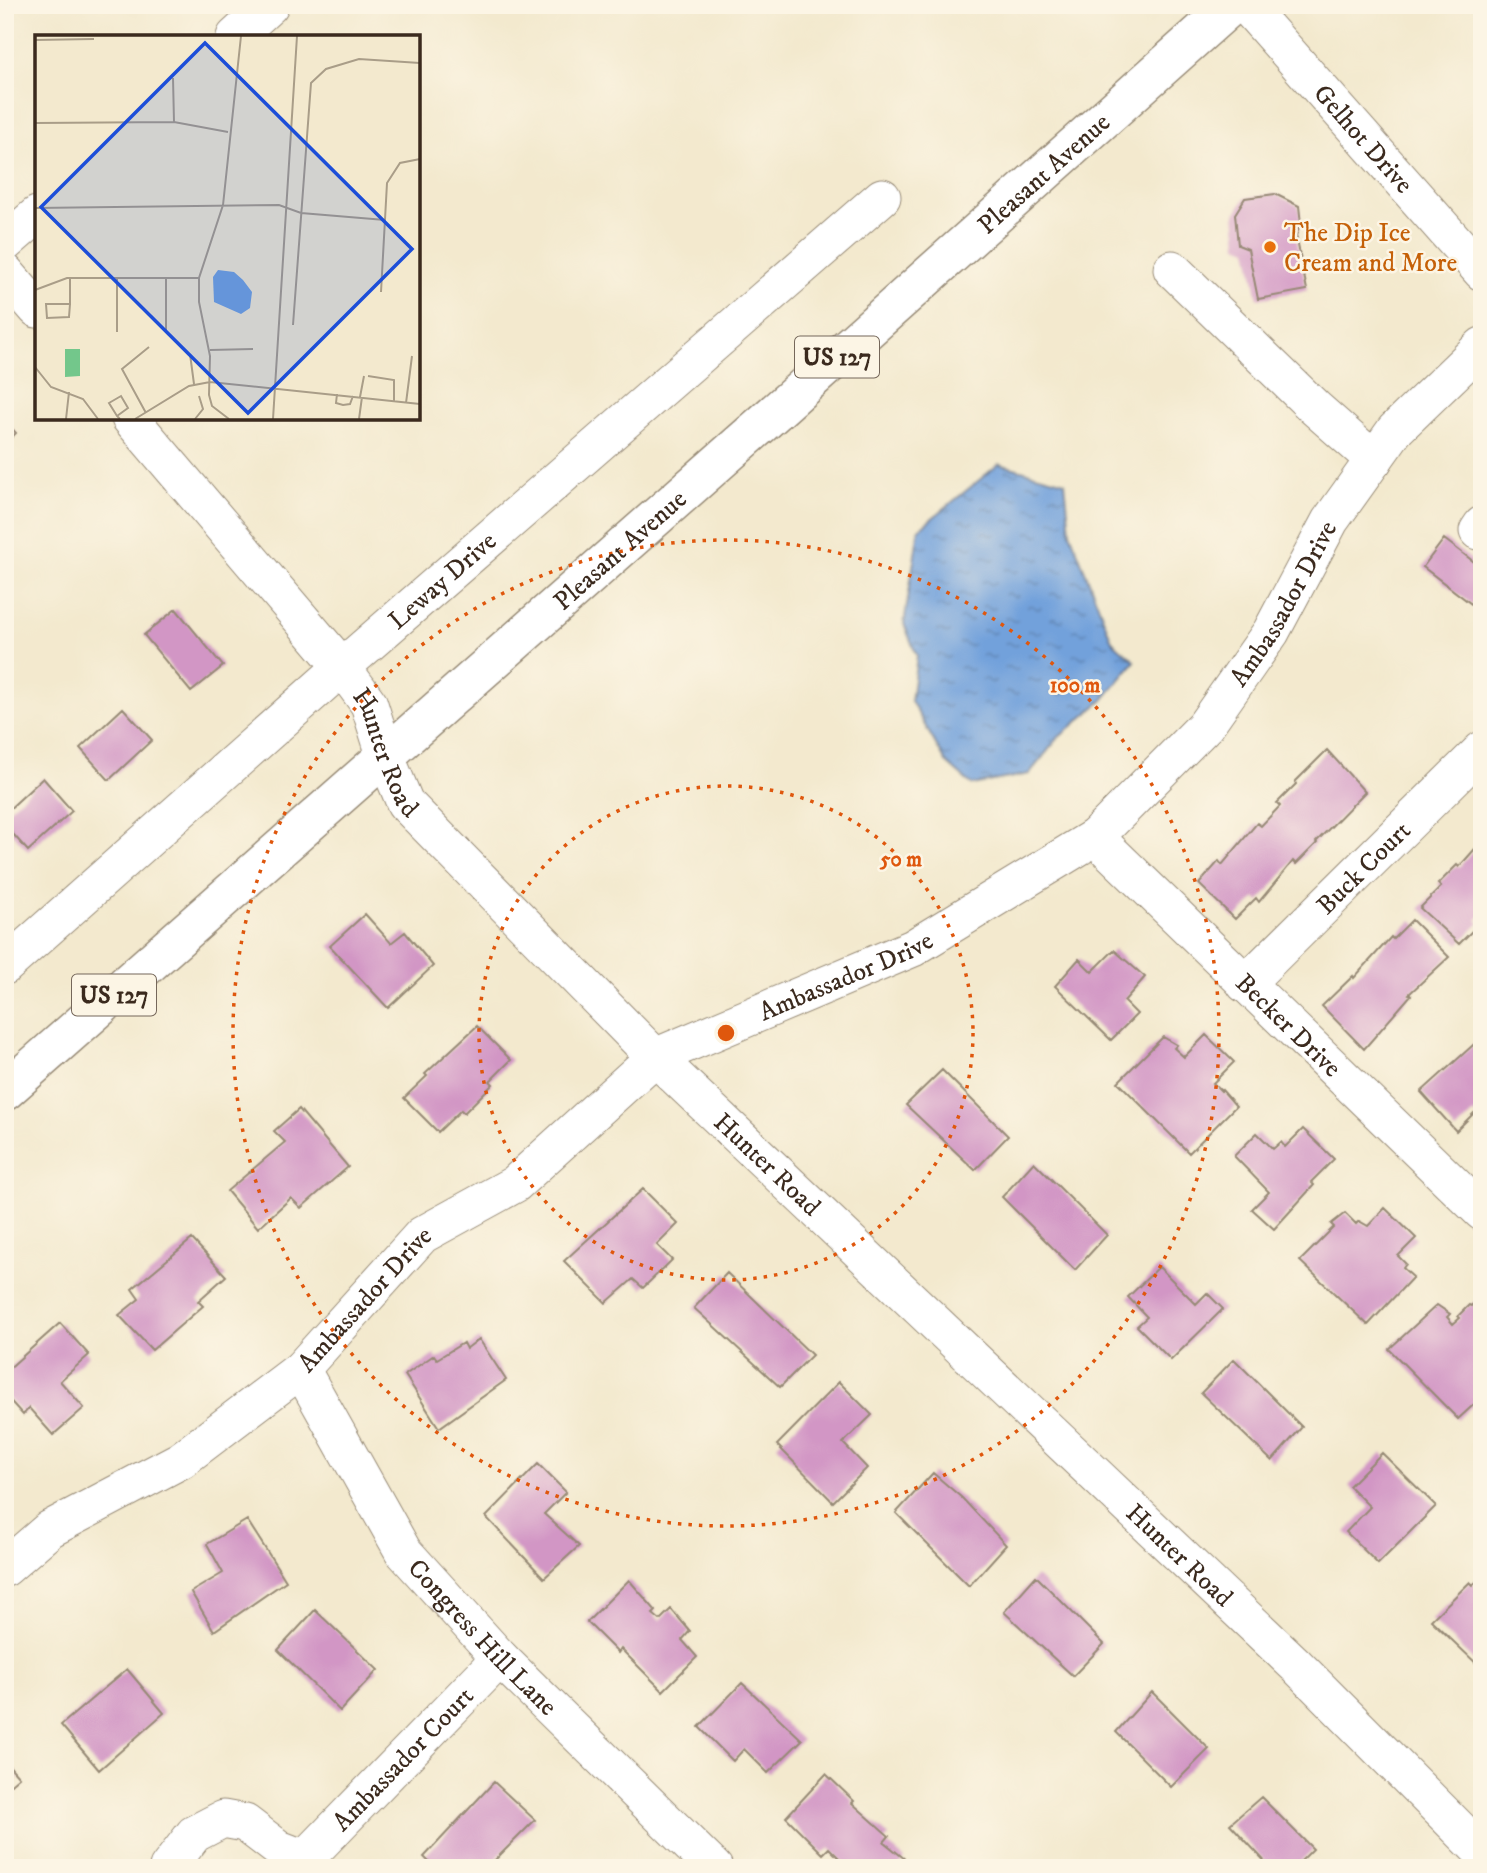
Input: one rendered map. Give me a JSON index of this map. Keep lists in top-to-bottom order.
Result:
{
  "streets": {
    "main road": ["Pleasant Avenue", "US 127"],
    "street": [
      "Gelhot Drive",
      "Leway Drive",
      "Ambassador Drive",
      "Hunter Road",
      "Buck Court",
      "Becker Drive",
      "Congress Hill Lane",
      "Ambassador Court"
    ]
  },
  "crossings": [
    ["Pleasant Avenue", "Hunter Road"],
    ["Leway Drive", "Hunter Road"],
    ["Ambassador Drive", "Hunter Road"],
    ["Ambassador Drive", "Becker Drive"],
    ["Ambassador Drive", "Congress Hill Lane"],
    ["Buck Court", "Becker Drive"],
    ["Congress Hill Lane", "Ambassador Court"]
  ],
  "places": ["The Dip Ice Cream and More"],
  "rings": ["100 m", "50 m"]
}
